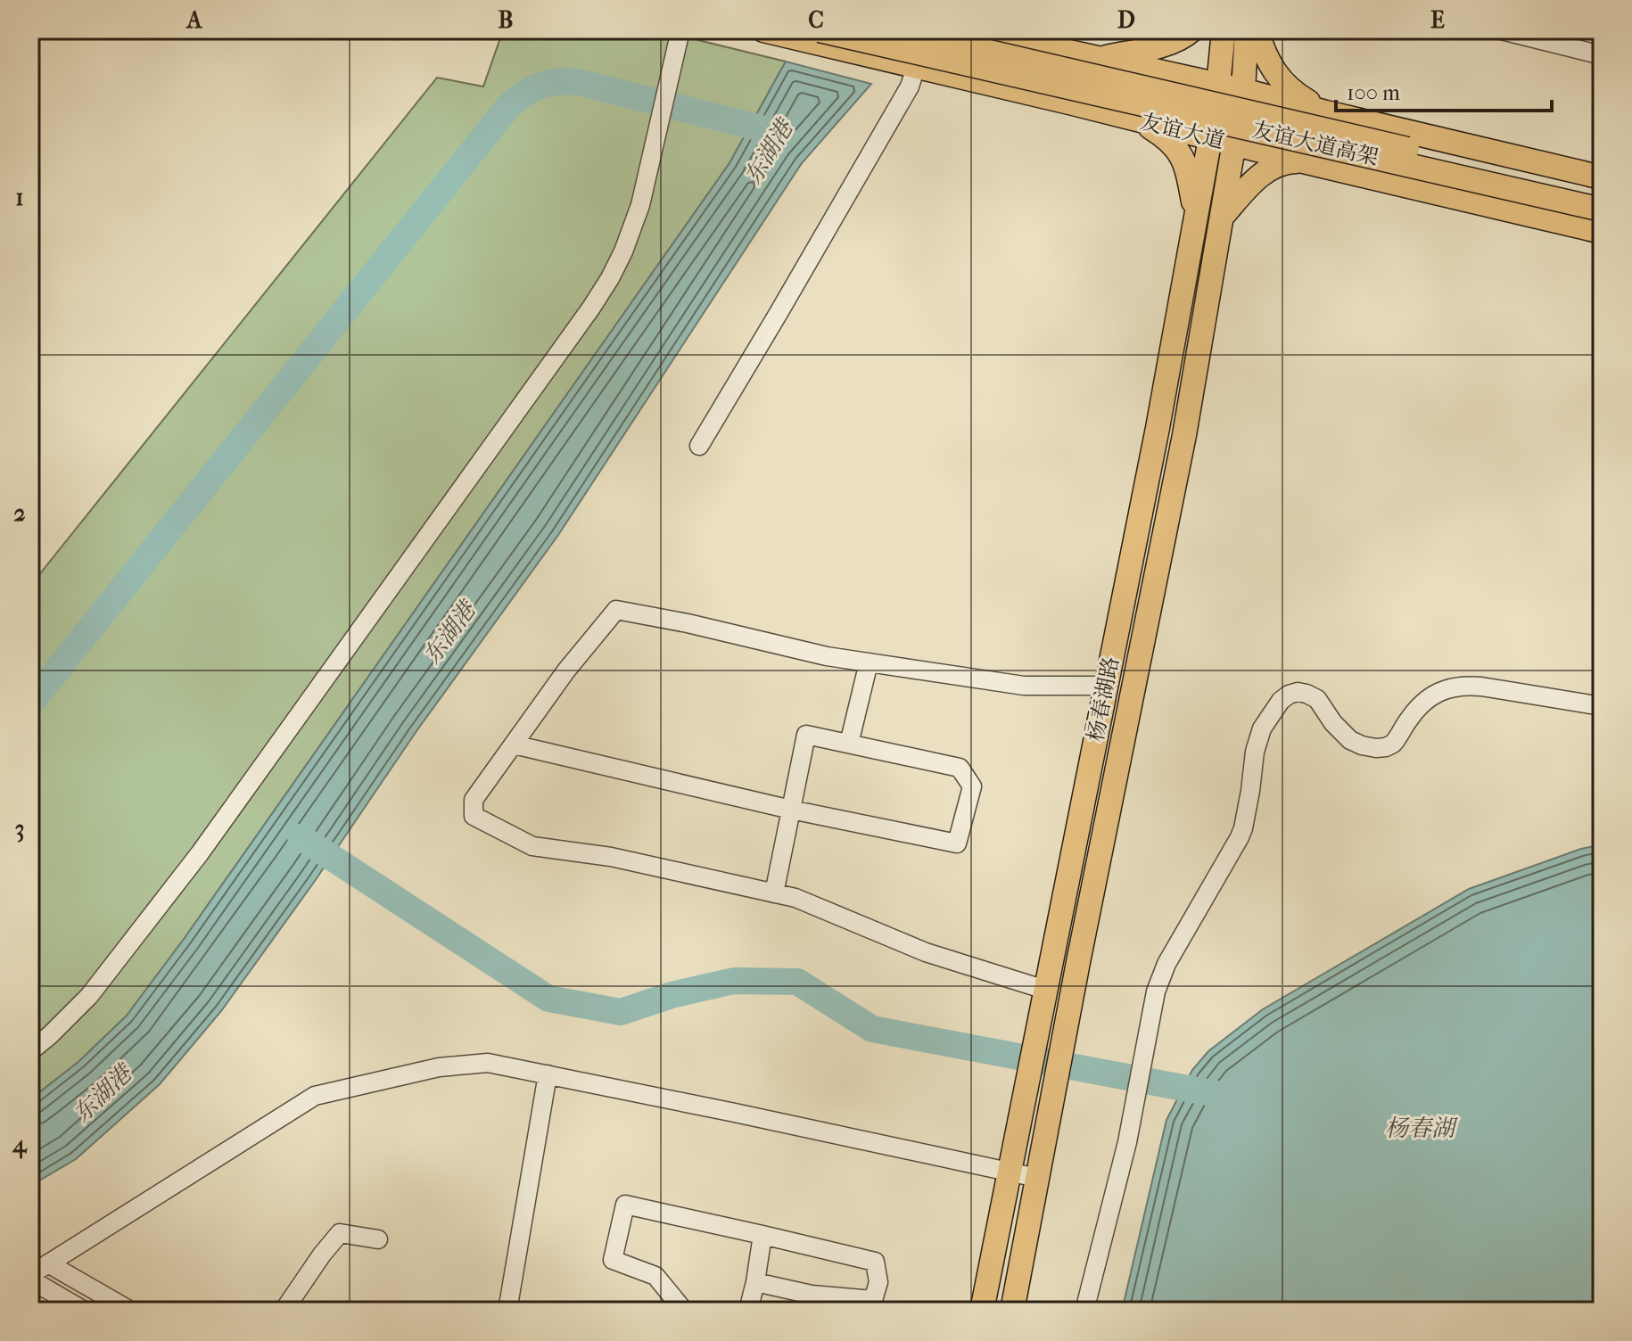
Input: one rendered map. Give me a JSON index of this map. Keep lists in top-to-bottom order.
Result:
{
  "streets": {
    "main road": ["友谊大道", "友谊大道高架", "杨春湖路"]
  },
  "crossings": [
    ["友谊大道", "杨春湖路"]
  ],
  "water": ["东湖港", "杨春湖"],
  "scale_bar": "100 m",
  "grid": {
    "columns": [
      "A",
      "B",
      "C",
      "D",
      "E"
    ],
    "rows": [
      "1",
      "2",
      "3",
      "4"
    ]
  }
}
